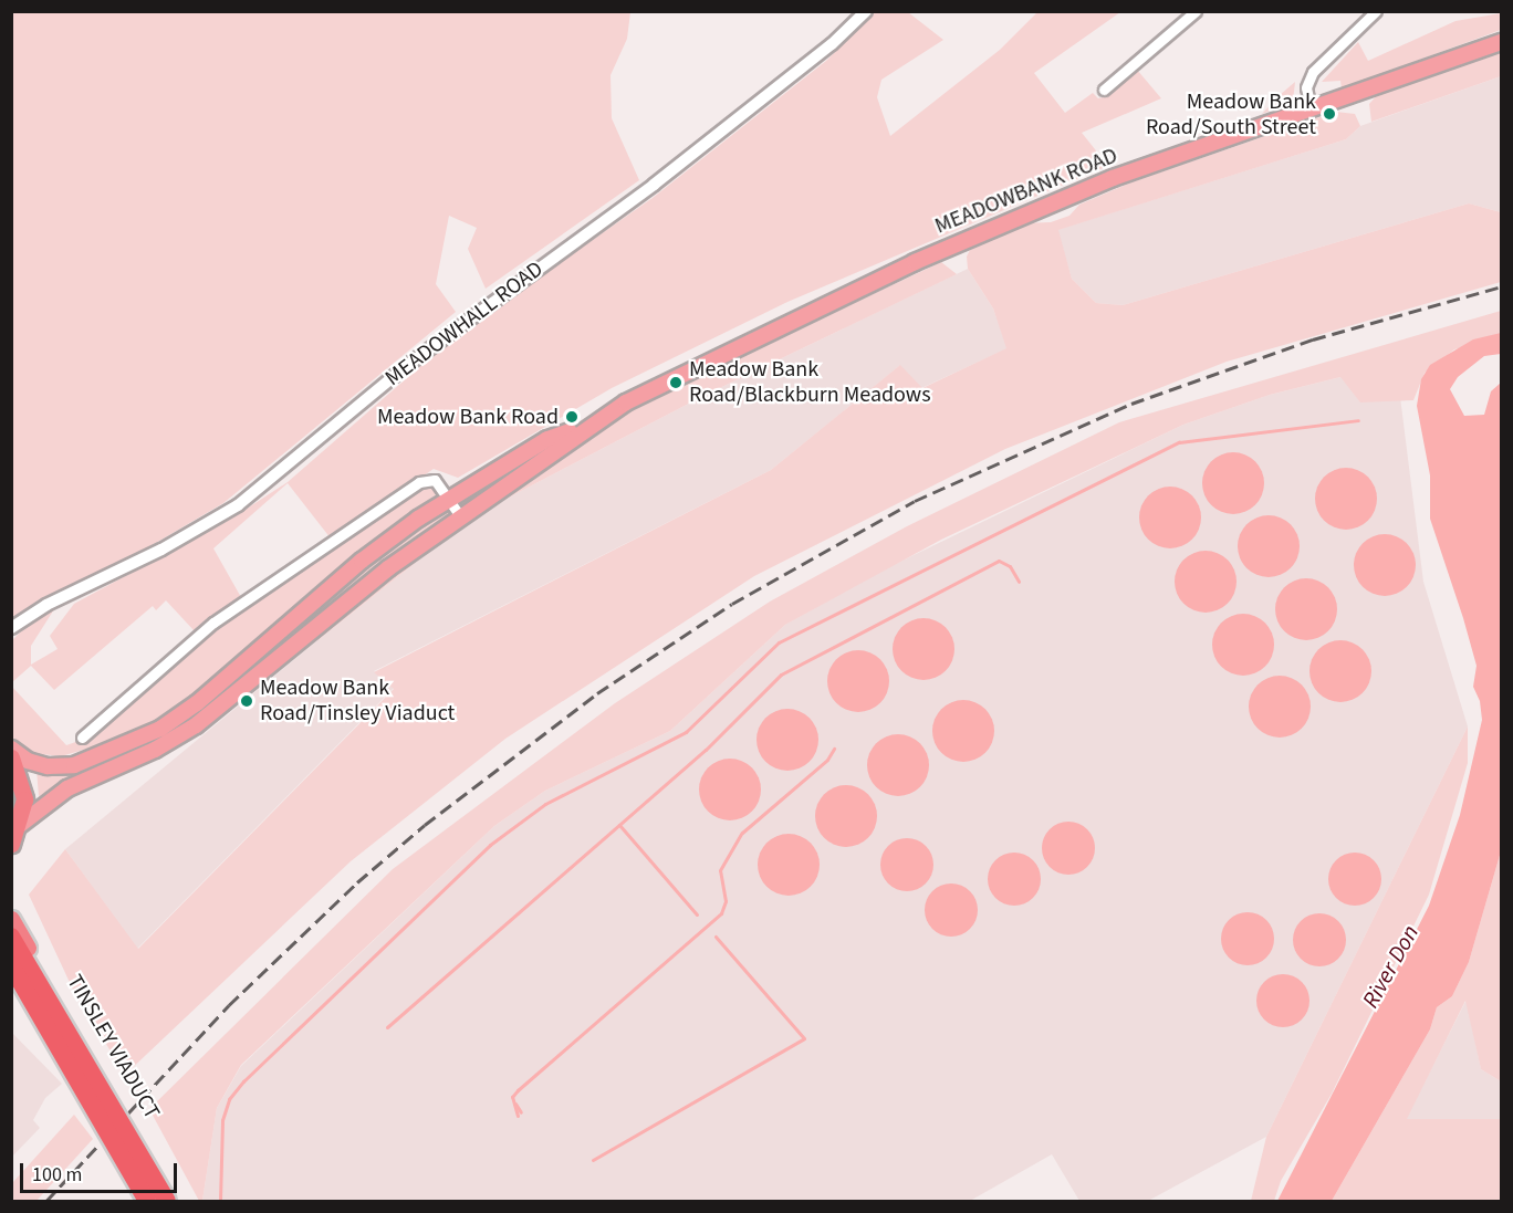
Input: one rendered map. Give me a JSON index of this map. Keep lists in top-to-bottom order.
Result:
{
  "streets": {
    "highway": ["TINSLEY VIADUCT"],
    "main road": ["MEADOWBANK ROAD"],
    "street": ["MEADOWHALL ROAD"]
  },
  "water": ["River Don"],
  "places": [
    "Meadow Bank Road/South Street",
    "Meadow Bank Road/Blackburn Meadows",
    "Meadow Bank Road",
    "Meadow Bank Road/Tinsley Viaduct"
  ],
  "scale_bar": "100 m"
}
